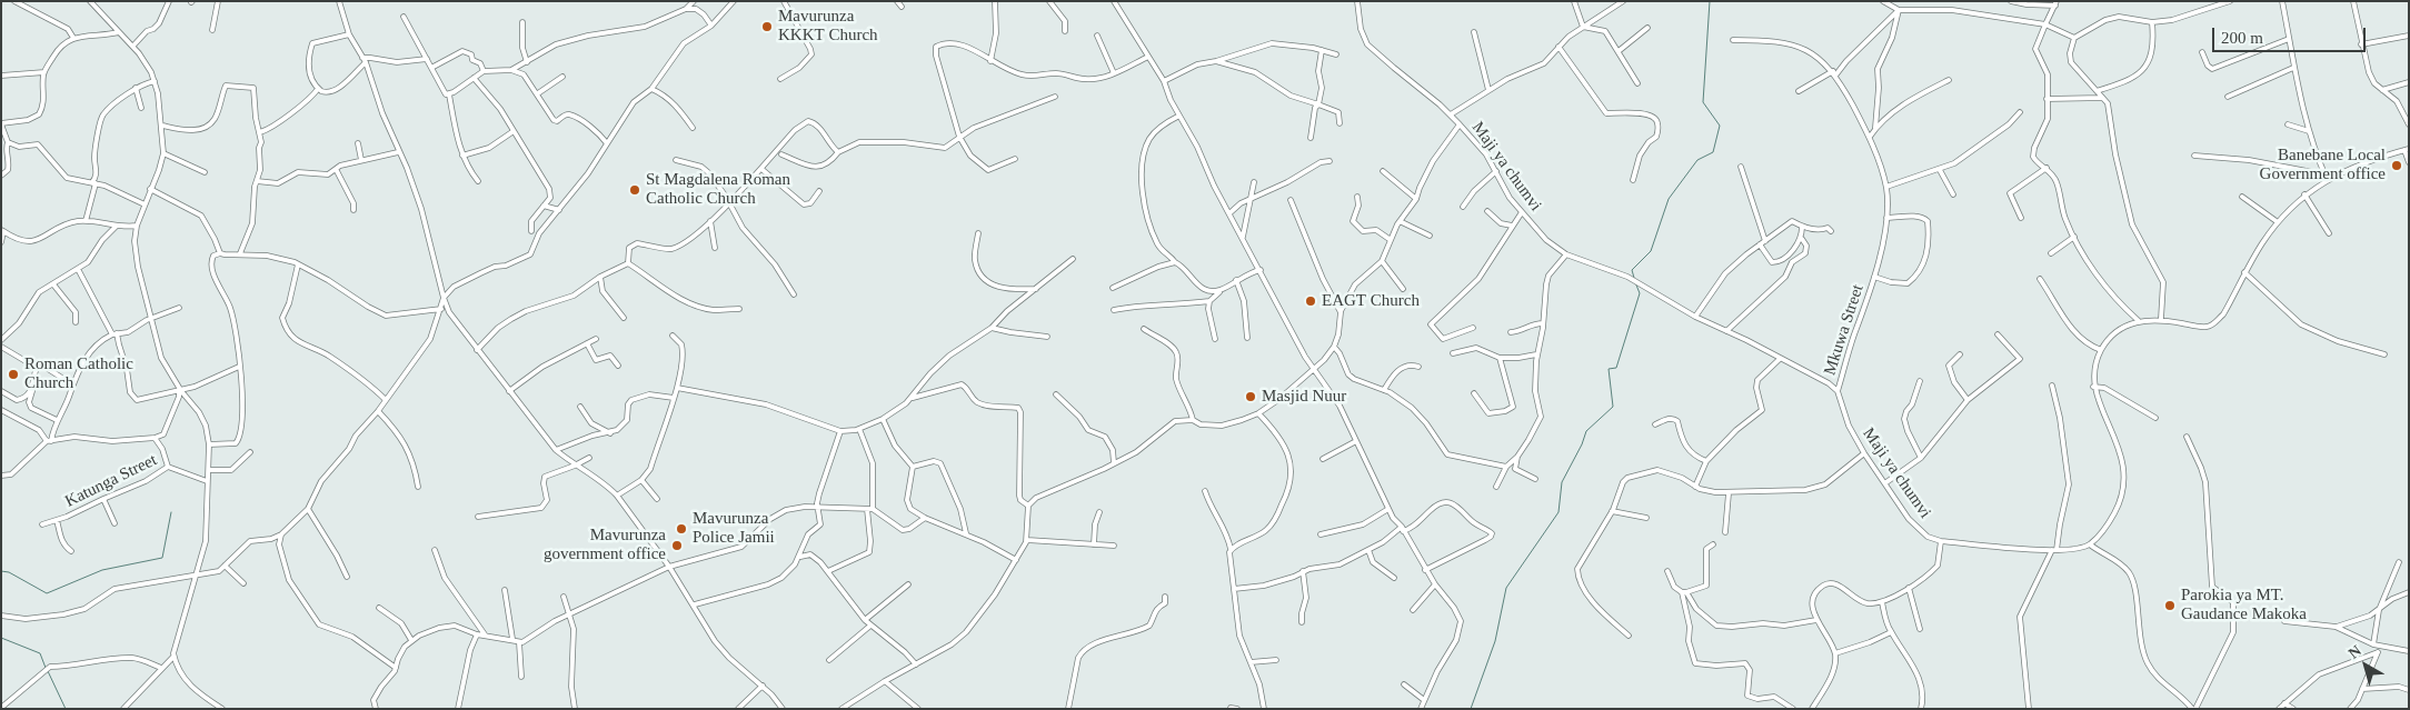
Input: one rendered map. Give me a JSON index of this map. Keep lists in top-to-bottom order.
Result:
{
  "streets": {
    "street": ["Maji ya chumvi", "Mkuwa Street", "Katunga Street"]
  },
  "crossings": [
    ["Maji ya chumvi", "Mkuwa Street"]
  ],
  "places": [
    "Mavurunza KKKT Church",
    "Banebane Local Government office",
    "St Magdalena Roman Catholic Church",
    "EAGT Church",
    "Roman Catholic Church",
    "Masjid Nuur",
    "Mavurunza Police Jamii",
    "Mavurunza government office",
    "Parokia ya MT. Gaudance Makoka"
  ],
  "scale_bar": "200 m",
  "north": "top left"
}
